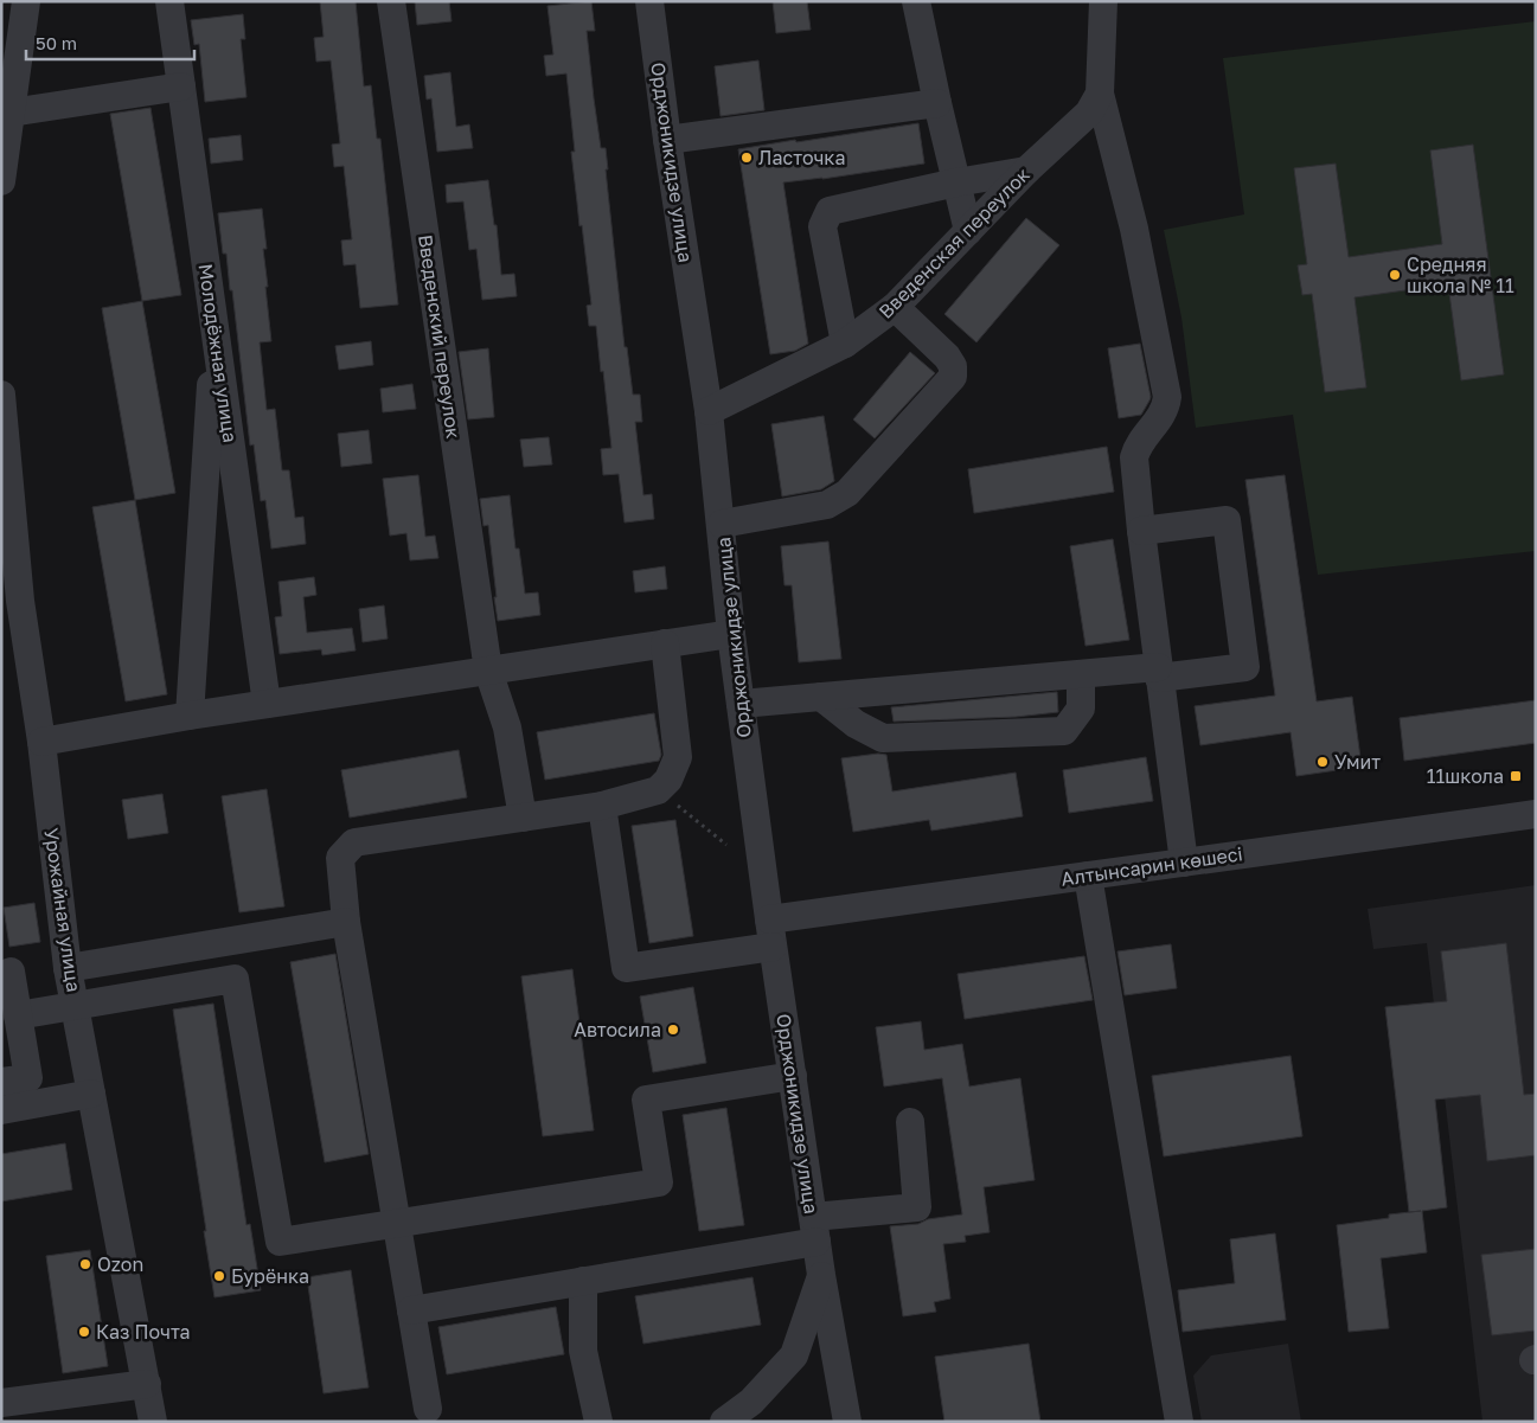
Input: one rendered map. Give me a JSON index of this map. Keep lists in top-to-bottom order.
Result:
{
  "streets": {
    "street": [
      "Орджоникидзе улица",
      "Введенская переулок",
      "Введенский переулок",
      "Молодёжная улица",
      "Алтынсарин көшесі",
      "Урожайная улица"
    ]
  },
  "crossings": [
    ["Орджоникидзе улица", "Введенская переулок"],
    ["Орджоникидзе улица", "Алтынсарин көшесі"]
  ],
  "places": {
    "other": [
      "Ласточка",
      "Средняя школа № 11",
      "Умит",
      "Автосила",
      "Ozon",
      "Бурёнка",
      "Каз Почта"
    ],
    "transit": ["11школа"]
  },
  "scale_bar": "50 m"
}
